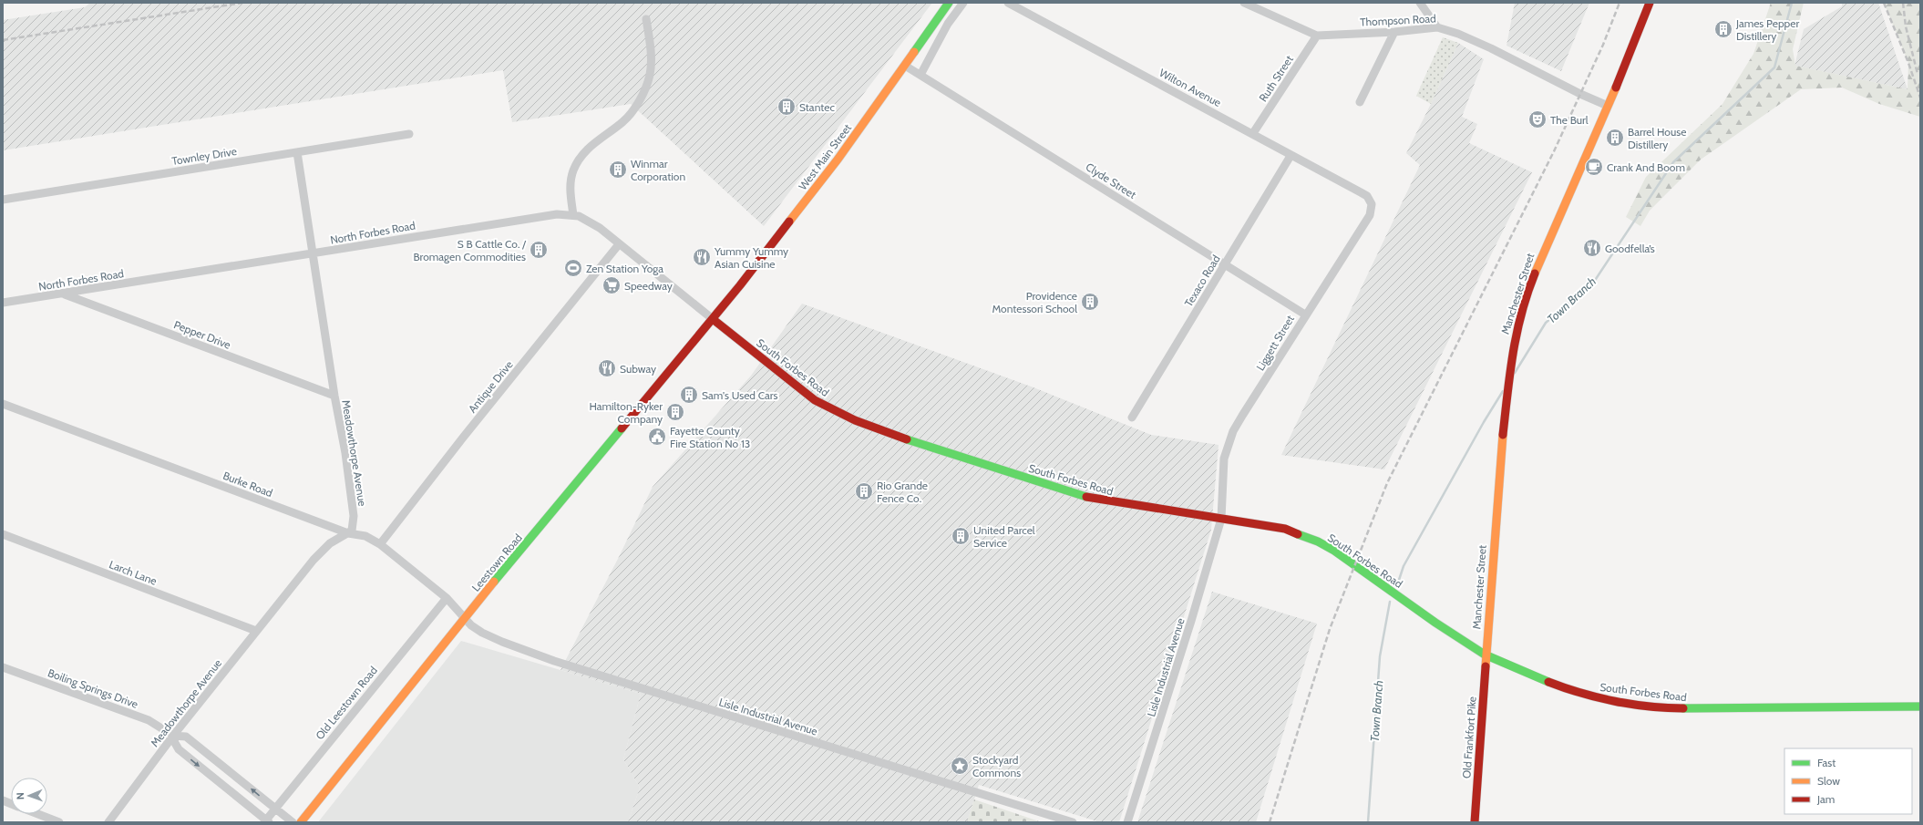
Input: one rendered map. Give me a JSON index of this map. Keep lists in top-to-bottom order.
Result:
{
  "streets": {
    "main road": [
      "West Main Street",
      "Manchester Street",
      "South Forbes Road",
      "Leestown Road",
      "Old Frankfort Pike"
    ],
    "street": [
      "Thompson Road",
      "Ruth Street",
      "Wilton Avenue",
      "Townley Drive",
      "Clyde Street",
      "North Forbes Road",
      "Texaco Road",
      "Pepper Drive",
      "Liggett Street",
      "Antique Drive",
      "Meadowthorpe Avenue",
      "Burke Road",
      "Larch Lane",
      "Lisle Industrial Avenue",
      "Boiling Springs Drive",
      "Old Leestown Road"
    ]
  },
  "crossings": [
    ["Thompson Road", "Ruth Street"],
    ["Thompson Road", "Manchester Street"],
    ["Ruth Street", "Wilton Avenue"],
    ["Wilton Avenue", "Texaco Road"],
    ["Wilton Avenue", "Liggett Street"],
    ["Townley Drive", "Meadowthorpe Avenue"],
    ["West Main Street", "Clyde Street"],
    ["West Main Street", "North Forbes Road"],
    ["West Main Street", "South Forbes Road"],
    ["West Main Street", "Leestown Road"],
    ["Clyde Street", "Texaco Road"],
    ["Clyde Street", "Liggett Street"],
    ["North Forbes Road", "Pepper Drive"],
    ["North Forbes Road", "South Forbes Road"],
    ["North Forbes Road", "Antique Drive"],
    ["North Forbes Road", "Meadowthorpe Avenue"],
    ["North Forbes Road", "Leestown Road"],
    ["Manchester Street", "South Forbes Road"],
    ["Manchester Street", "Old Frankfort Pike"],
    ["Pepper Drive", "Meadowthorpe Avenue"],
    ["Liggett Street", "South Forbes Road"],
    ["Liggett Street", "Lisle Industrial Avenue"],
    ["South Forbes Road", "Leestown Road"],
    ["South Forbes Road", "Lisle Industrial Avenue"],
    ["South Forbes Road", "Old Frankfort Pike"],
    ["Antique Drive", "Burke Road"],
    ["Meadowthorpe Avenue", "Burke Road"],
    ["Meadowthorpe Avenue", "Larch Lane"],
    ["Meadowthorpe Avenue", "Boiling Springs Drive"],
    ["Burke Road", "Leestown Road"],
    ["Burke Road", "Lisle Industrial Avenue"],
    ["Burke Road", "Old Leestown Road"],
    ["Leestown Road", "Lisle Industrial Avenue"],
    ["Boiling Springs Drive", "Old Leestown Road"]
  ],
  "water": ["Town Branch"],
  "places": {
    "building": [
      "James Pepper Distillery",
      "Stantec",
      "Barrel House Distillery",
      "Winmar Corporation",
      "S B Cattle Co. / Bromagen Commodities",
      "Providence Montessori School",
      "Sam's Used Cars",
      "Hamilton-Ryker Company",
      "Rio Grande Fence Co.",
      "United Parcel Service"
    ],
    "theatre": ["The Burl"],
    "cafe": ["Crank And Boom"],
    "restaurant": ["Goodfella’s", "Yummy Yummy Asian Cuisine", "Subway"],
    "sports": ["Zen Station Yoga"],
    "supermarket": ["Speedway"],
    "public building": ["Fayette County Fire Station No 13"],
    "place": ["Stockyard Commons"]
  },
  "legend": ["Fast", "Slow", "Jam"],
  "north": "left"
}
